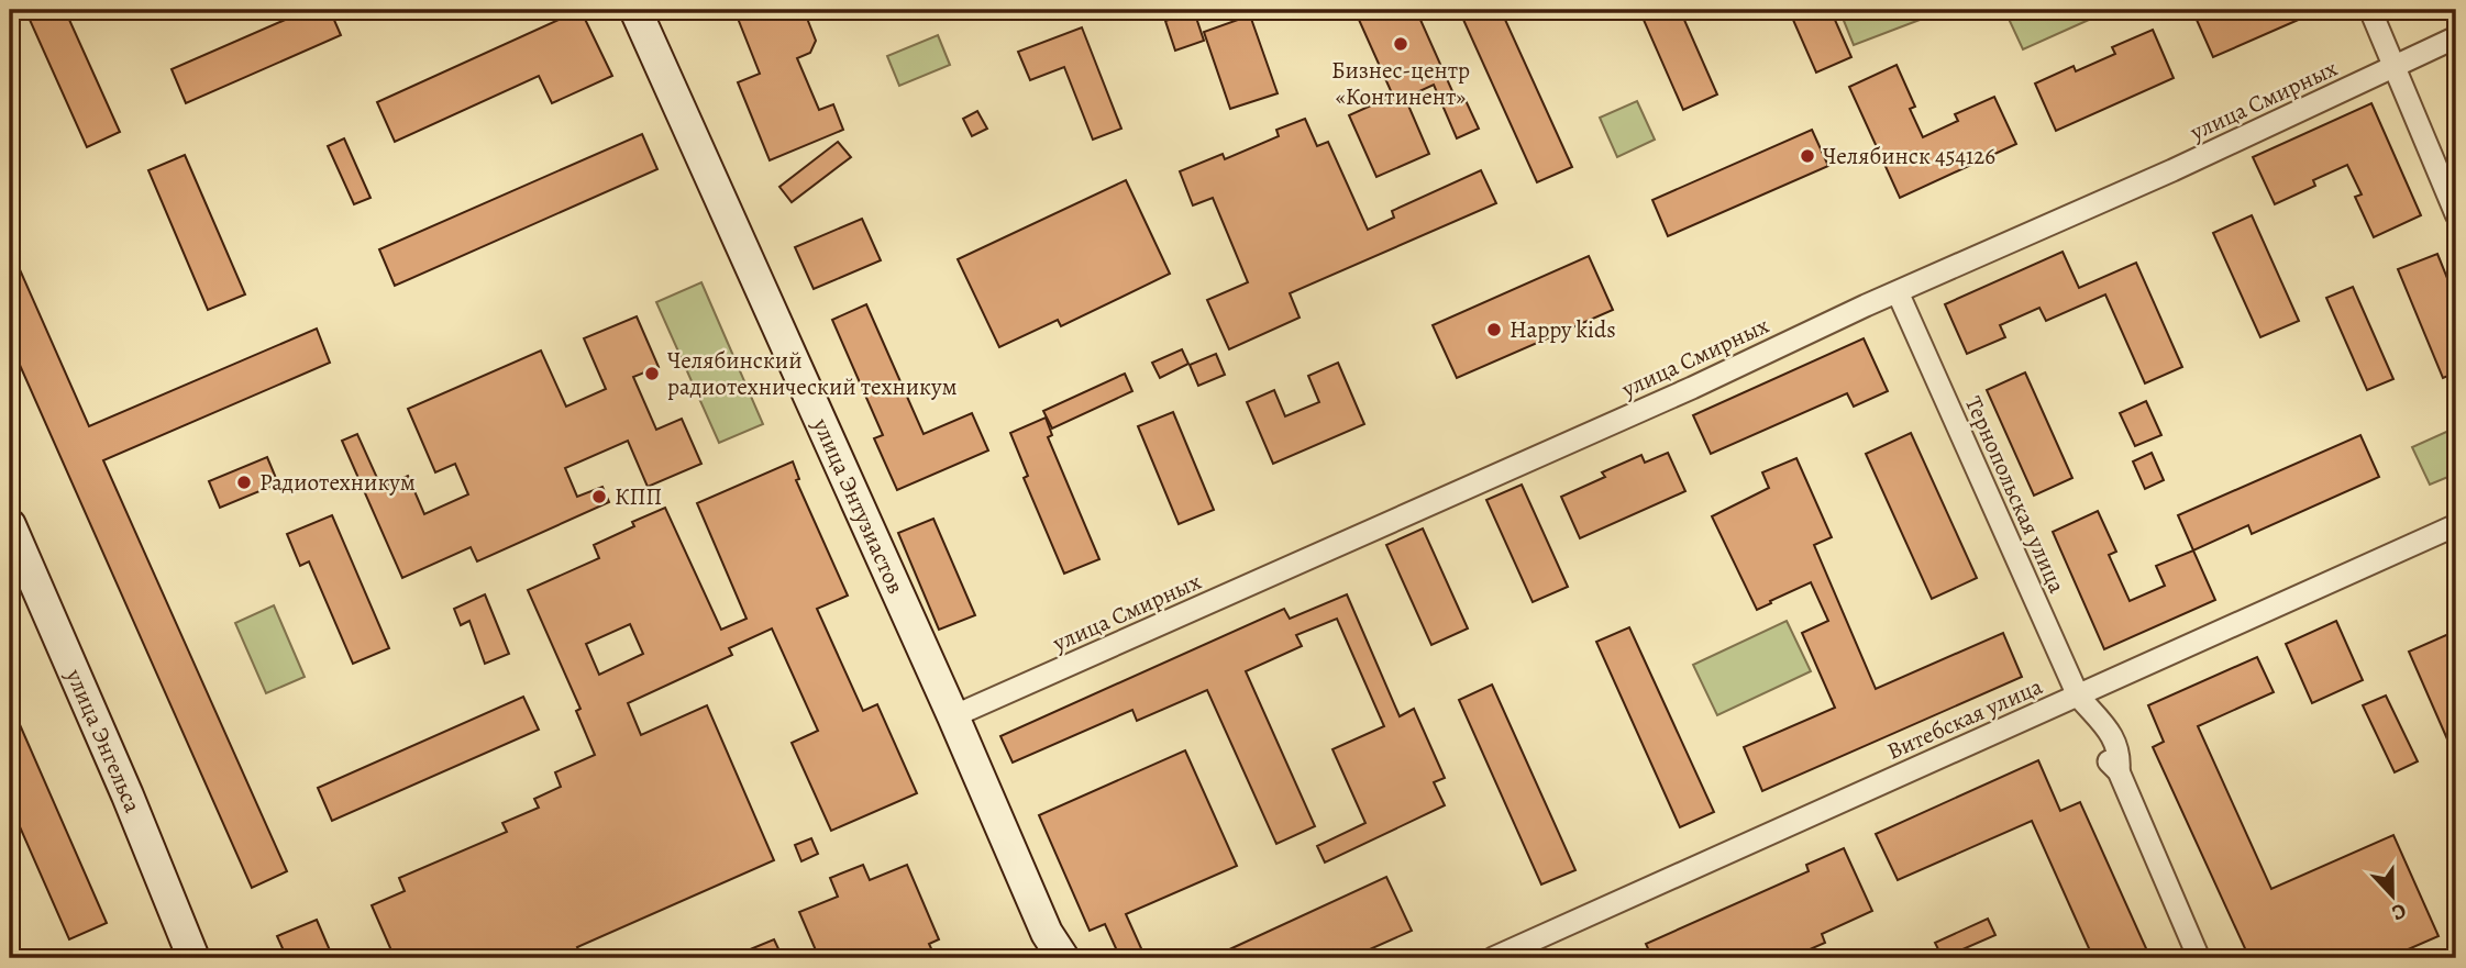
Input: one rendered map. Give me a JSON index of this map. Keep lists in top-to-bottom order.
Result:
{
  "streets": {
    "main road": ["улица Энтузиастов", "улица Энгельса"],
    "street": ["улица Смирных", "Тернопольская улица", "Витебская улица"]
  },
  "crossings": [
    ["улица Смирных", "Тернопольская улица"],
    ["улица Смирных", "улица Энтузиастов"],
    ["Тернопольская улица", "Витебская улица"]
  ],
  "places": [
    "Бизнес-центр «Континент»",
    "Челябинск 454126",
    "Happy kids",
    "Челябинский радиотехнический техникум",
    "Радиотехникум",
    "КПП"
  ],
  "north": "bottom"
}
